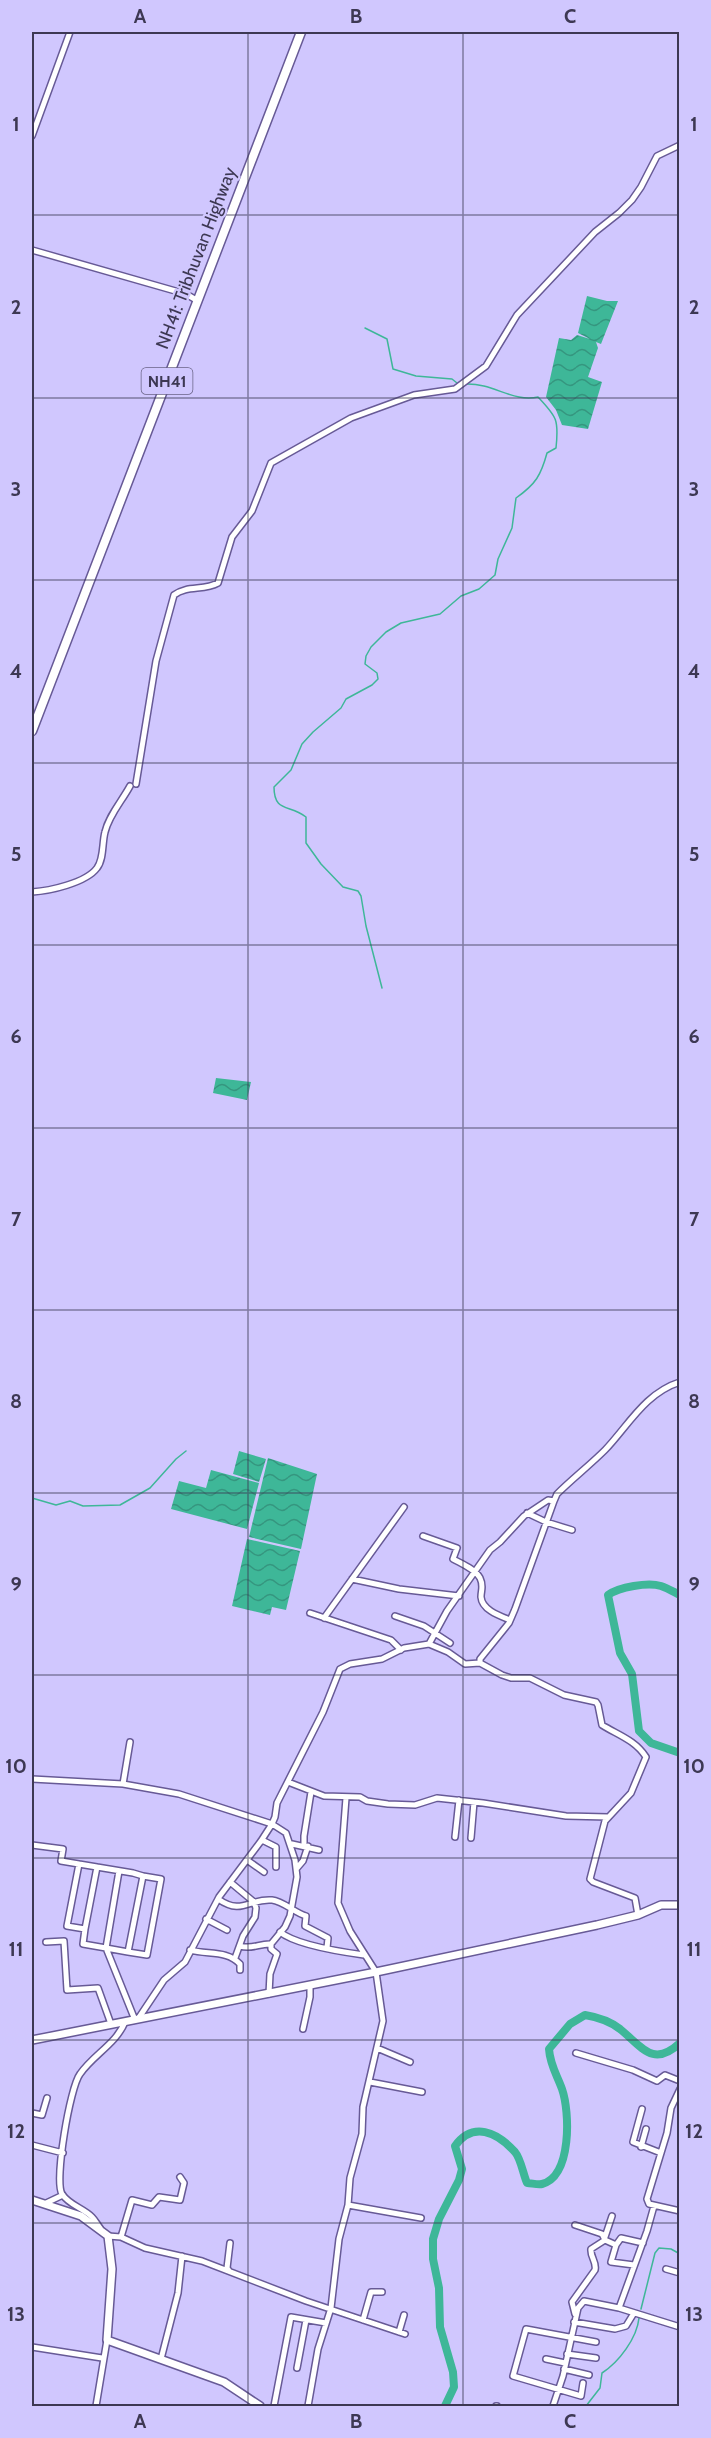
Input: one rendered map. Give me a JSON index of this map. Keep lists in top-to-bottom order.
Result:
{
  "streets": {
    "highway": ["NH41: Tribhuvan Highway", "NH41"]
  },
  "grid": {
    "columns": ["A", "B", "C"],
    "rows": [
      "1",
      "2",
      "3",
      "4",
      "5",
      "6",
      "7",
      "8",
      "9",
      "10",
      "11",
      "12",
      "13"
    ]
  }
}
